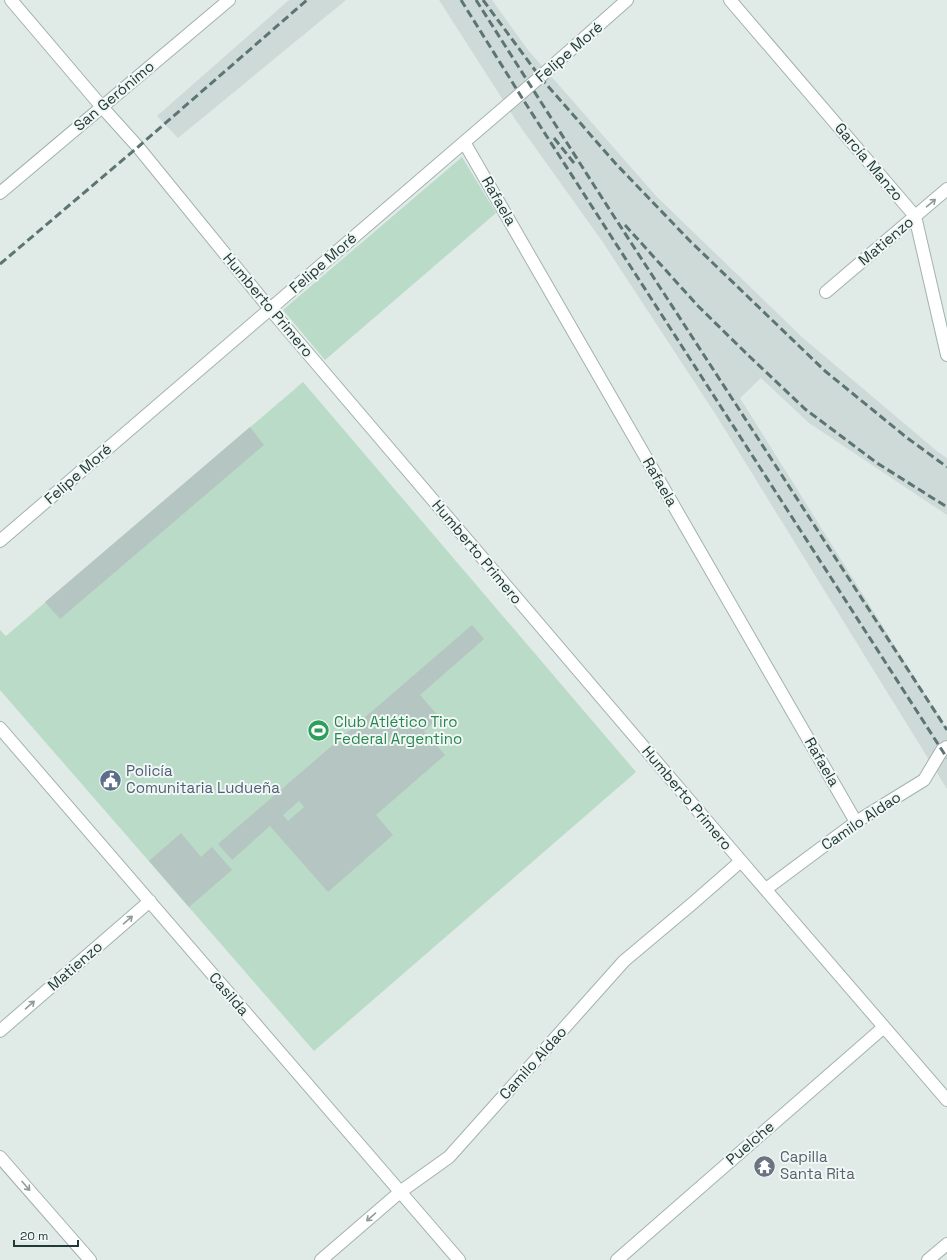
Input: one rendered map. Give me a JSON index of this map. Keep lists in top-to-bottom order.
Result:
{
  "streets": {
    "street": [
      "Felipe Moré",
      "San Gerónimo",
      "García Manzo",
      "Rafaela",
      "Matienzo",
      "Humberto Primero",
      "Camilo Aldao",
      "Casilda",
      "Puelche"
    ]
  },
  "crossings": [
    ["Felipe Moré", "Rafaela"],
    ["Felipe Moré", "Humberto Primero"],
    ["San Gerónimo", "Humberto Primero"],
    ["García Manzo", "Matienzo"],
    ["Rafaela", "Camilo Aldao"],
    ["Matienzo", "Casilda"],
    ["Humberto Primero", "Camilo Aldao"],
    ["Humberto Primero", "Puelche"],
    ["Camilo Aldao", "Casilda"]
  ],
  "one_way": ["Matienzo"],
  "places": {
    "sports": ["Club Atlético Tiro Federal Argentino"],
    "public building": ["Policía Comunitaria Ludueña"],
    "temple": ["Capilla Santa Rita"]
  },
  "scale_bar": "20 m"
}
